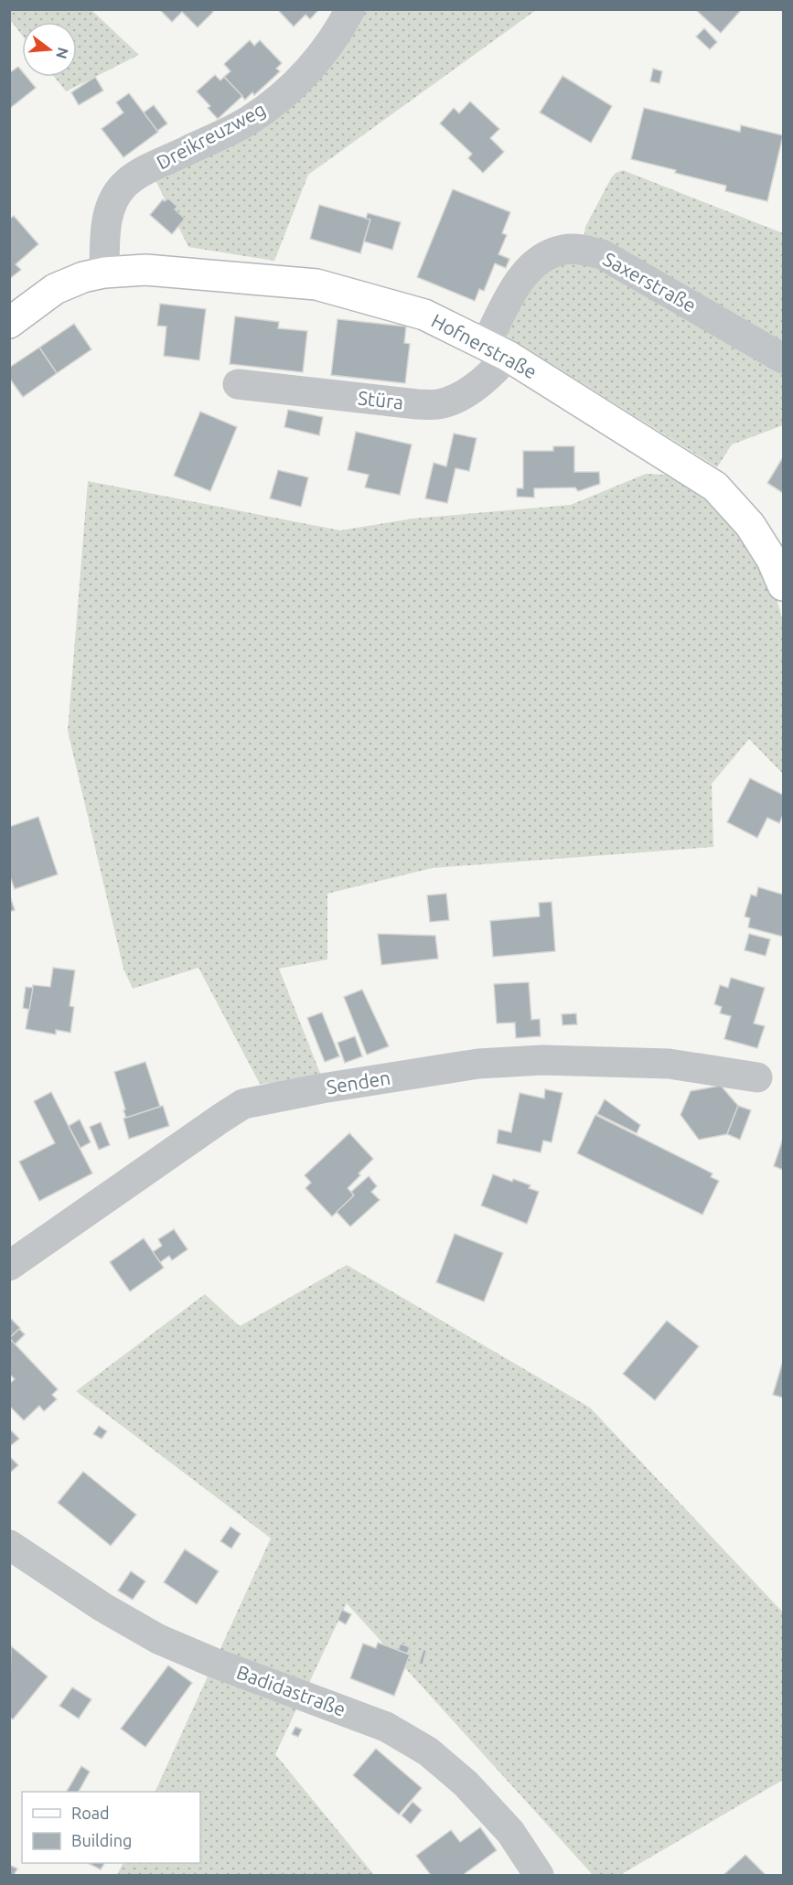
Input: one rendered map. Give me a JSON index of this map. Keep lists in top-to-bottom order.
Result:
{
  "streets": {
    "main road": ["Hofnerstraße"],
    "street": [
      "Dreikreuzweg",
      "Saxerstraße",
      "Stüra",
      "Senden",
      "Badidastraße"
    ]
  },
  "crossings": [
    ["Dreikreuzweg", "Hofnerstraße"],
    ["Saxerstraße", "Hofnerstraße"],
    ["Saxerstraße", "Stüra"],
    ["Hofnerstraße", "Stüra"]
  ],
  "legend": ["Road", "Building"],
  "north": "right"
}
